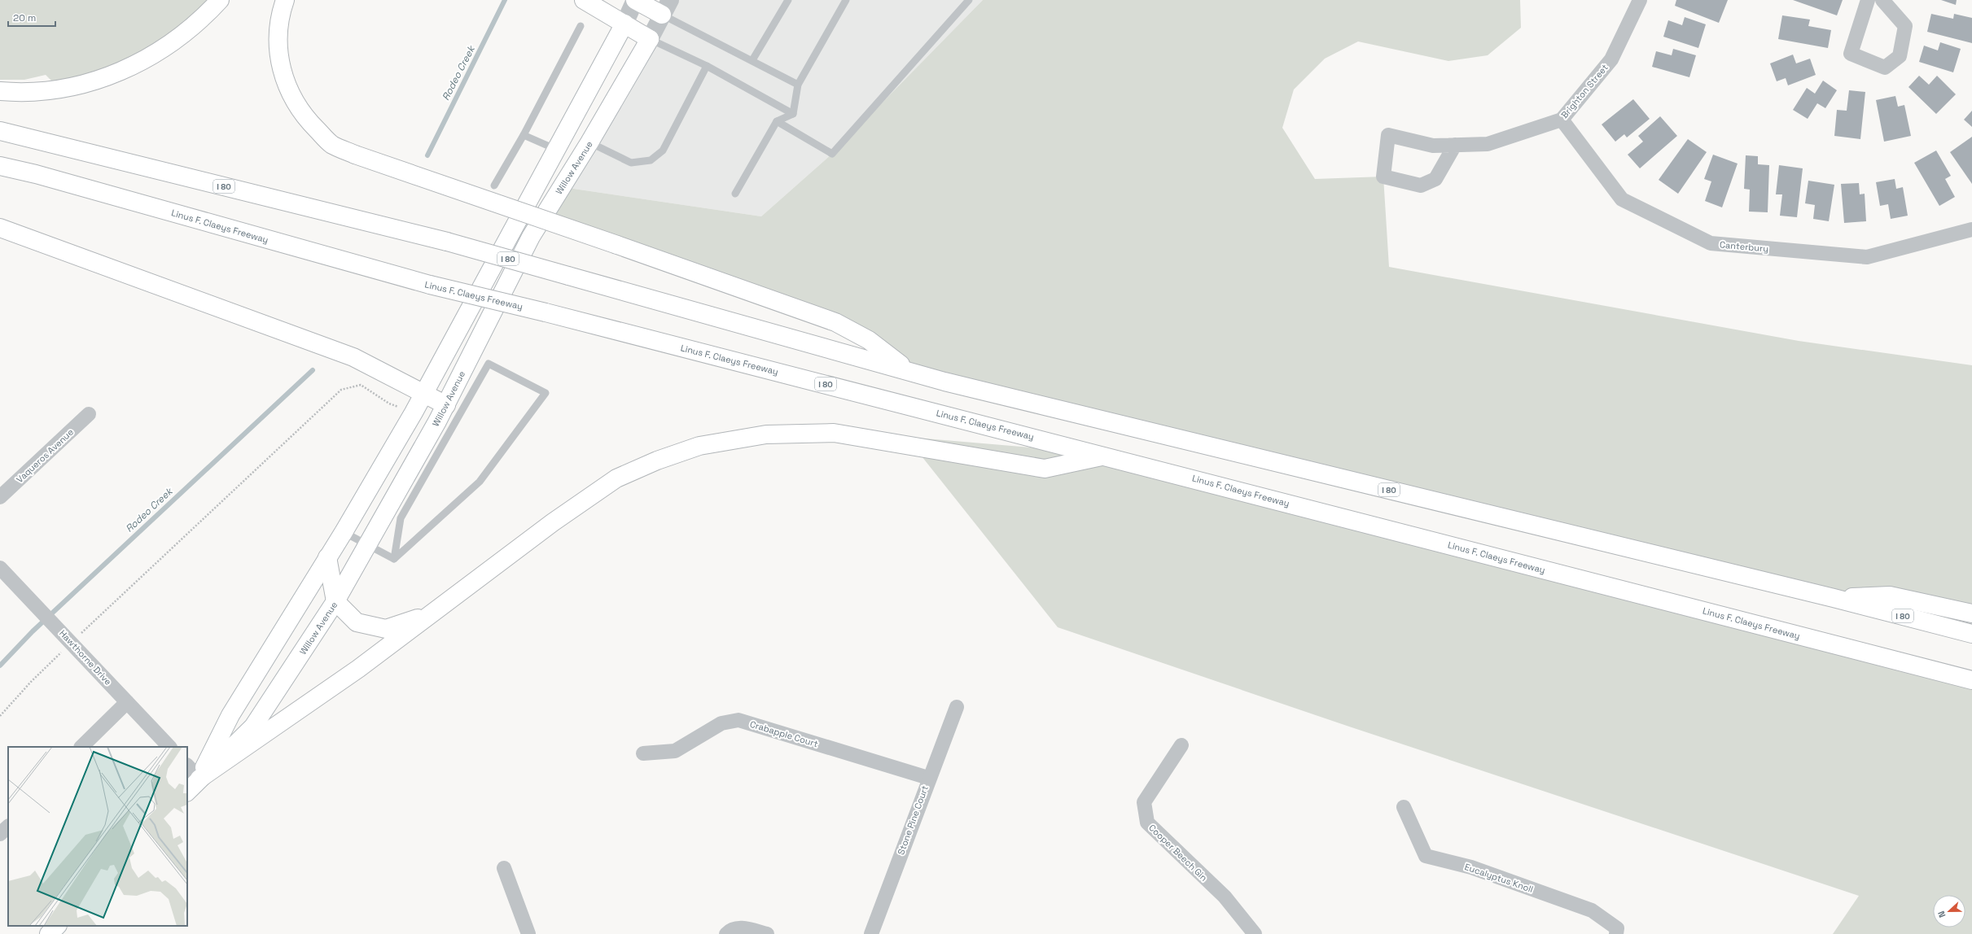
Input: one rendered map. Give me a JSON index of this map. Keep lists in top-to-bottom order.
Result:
{
  "streets": {
    "main road": ["Willow Avenue", "I 80", "Linus F. Claeys Freeway"],
    "street": [
      "Brighton Street",
      "Canterbury",
      "Vaqueros Avenue",
      "Hawthorne Drive",
      "Crabapple Court",
      "Stone Pine Court",
      "Cooper Beech Gin",
      "Eucalyptus Knoll"
    ]
  },
  "crossings": [
    ["Brighton Street", "Canterbury"],
    ["Crabapple Court", "Stone Pine Court"]
  ],
  "water": ["Rodeo Creek"],
  "scale_bar": "20 m",
  "north": "left"
}
